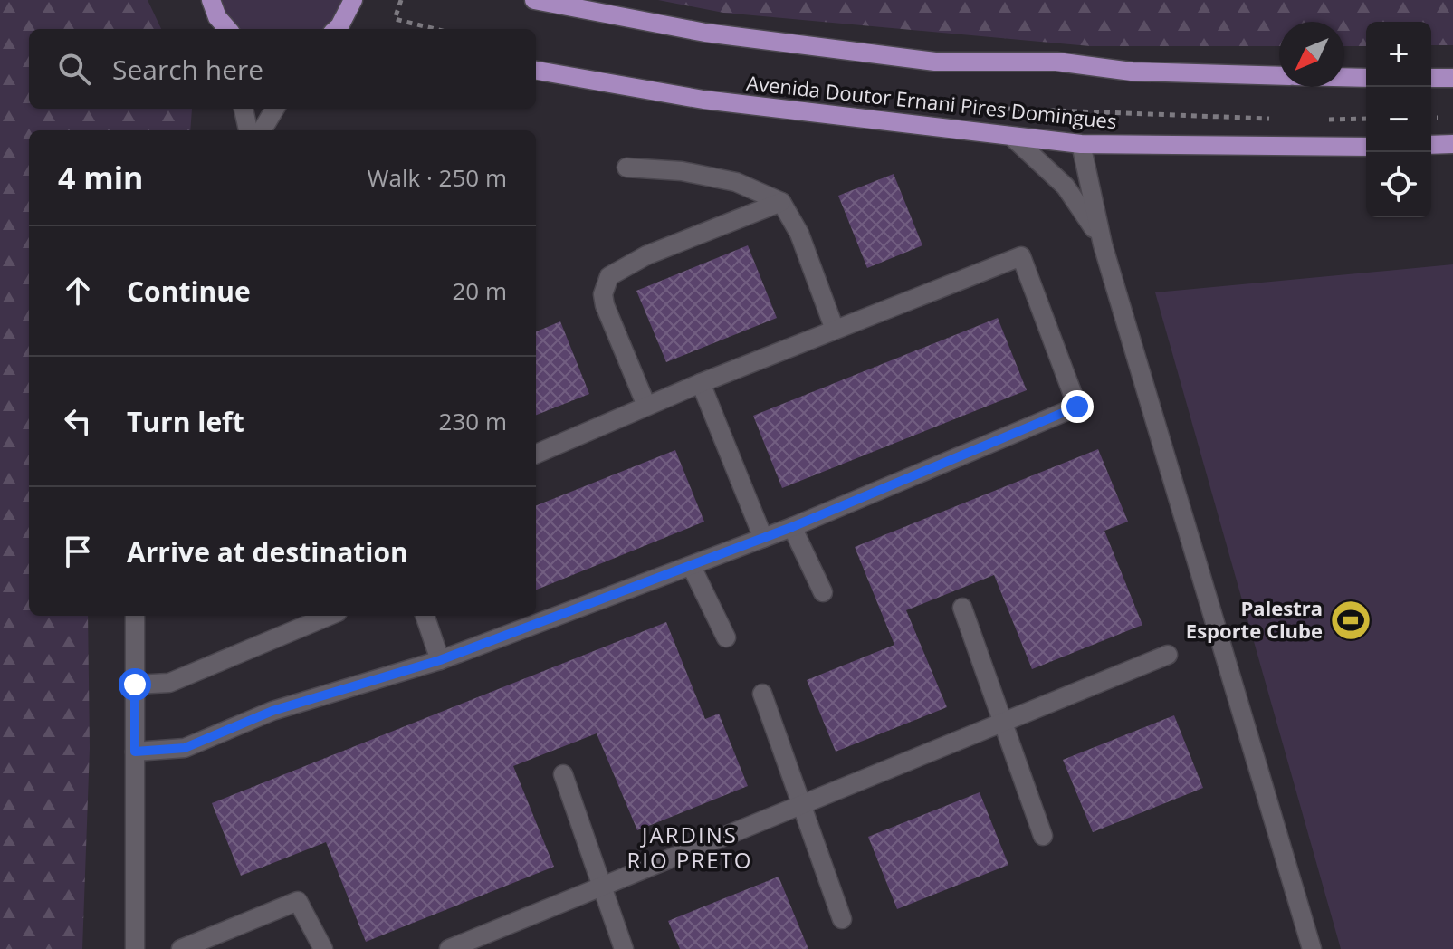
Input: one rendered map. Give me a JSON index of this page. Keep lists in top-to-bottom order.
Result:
{
  "streets": {
    "main road": ["Avenida Doutor Ernani Pires Domingues"]
  },
  "districts": ["JARDINS RIO PRETO"],
  "places": {
    "sports": ["Palestra Esporte Clube"]
  },
  "north": "bottom left",
  "page": {
    "map_buttons": ["+", "−"],
    "search": "Search here",
    "heading": ["4 min", "Walk · 250 m"],
    "list": [
      ["Continue", "20 m"],
      ["Turn left", "230 m"],
      "Arrive at destination"
    ]
  }
}
